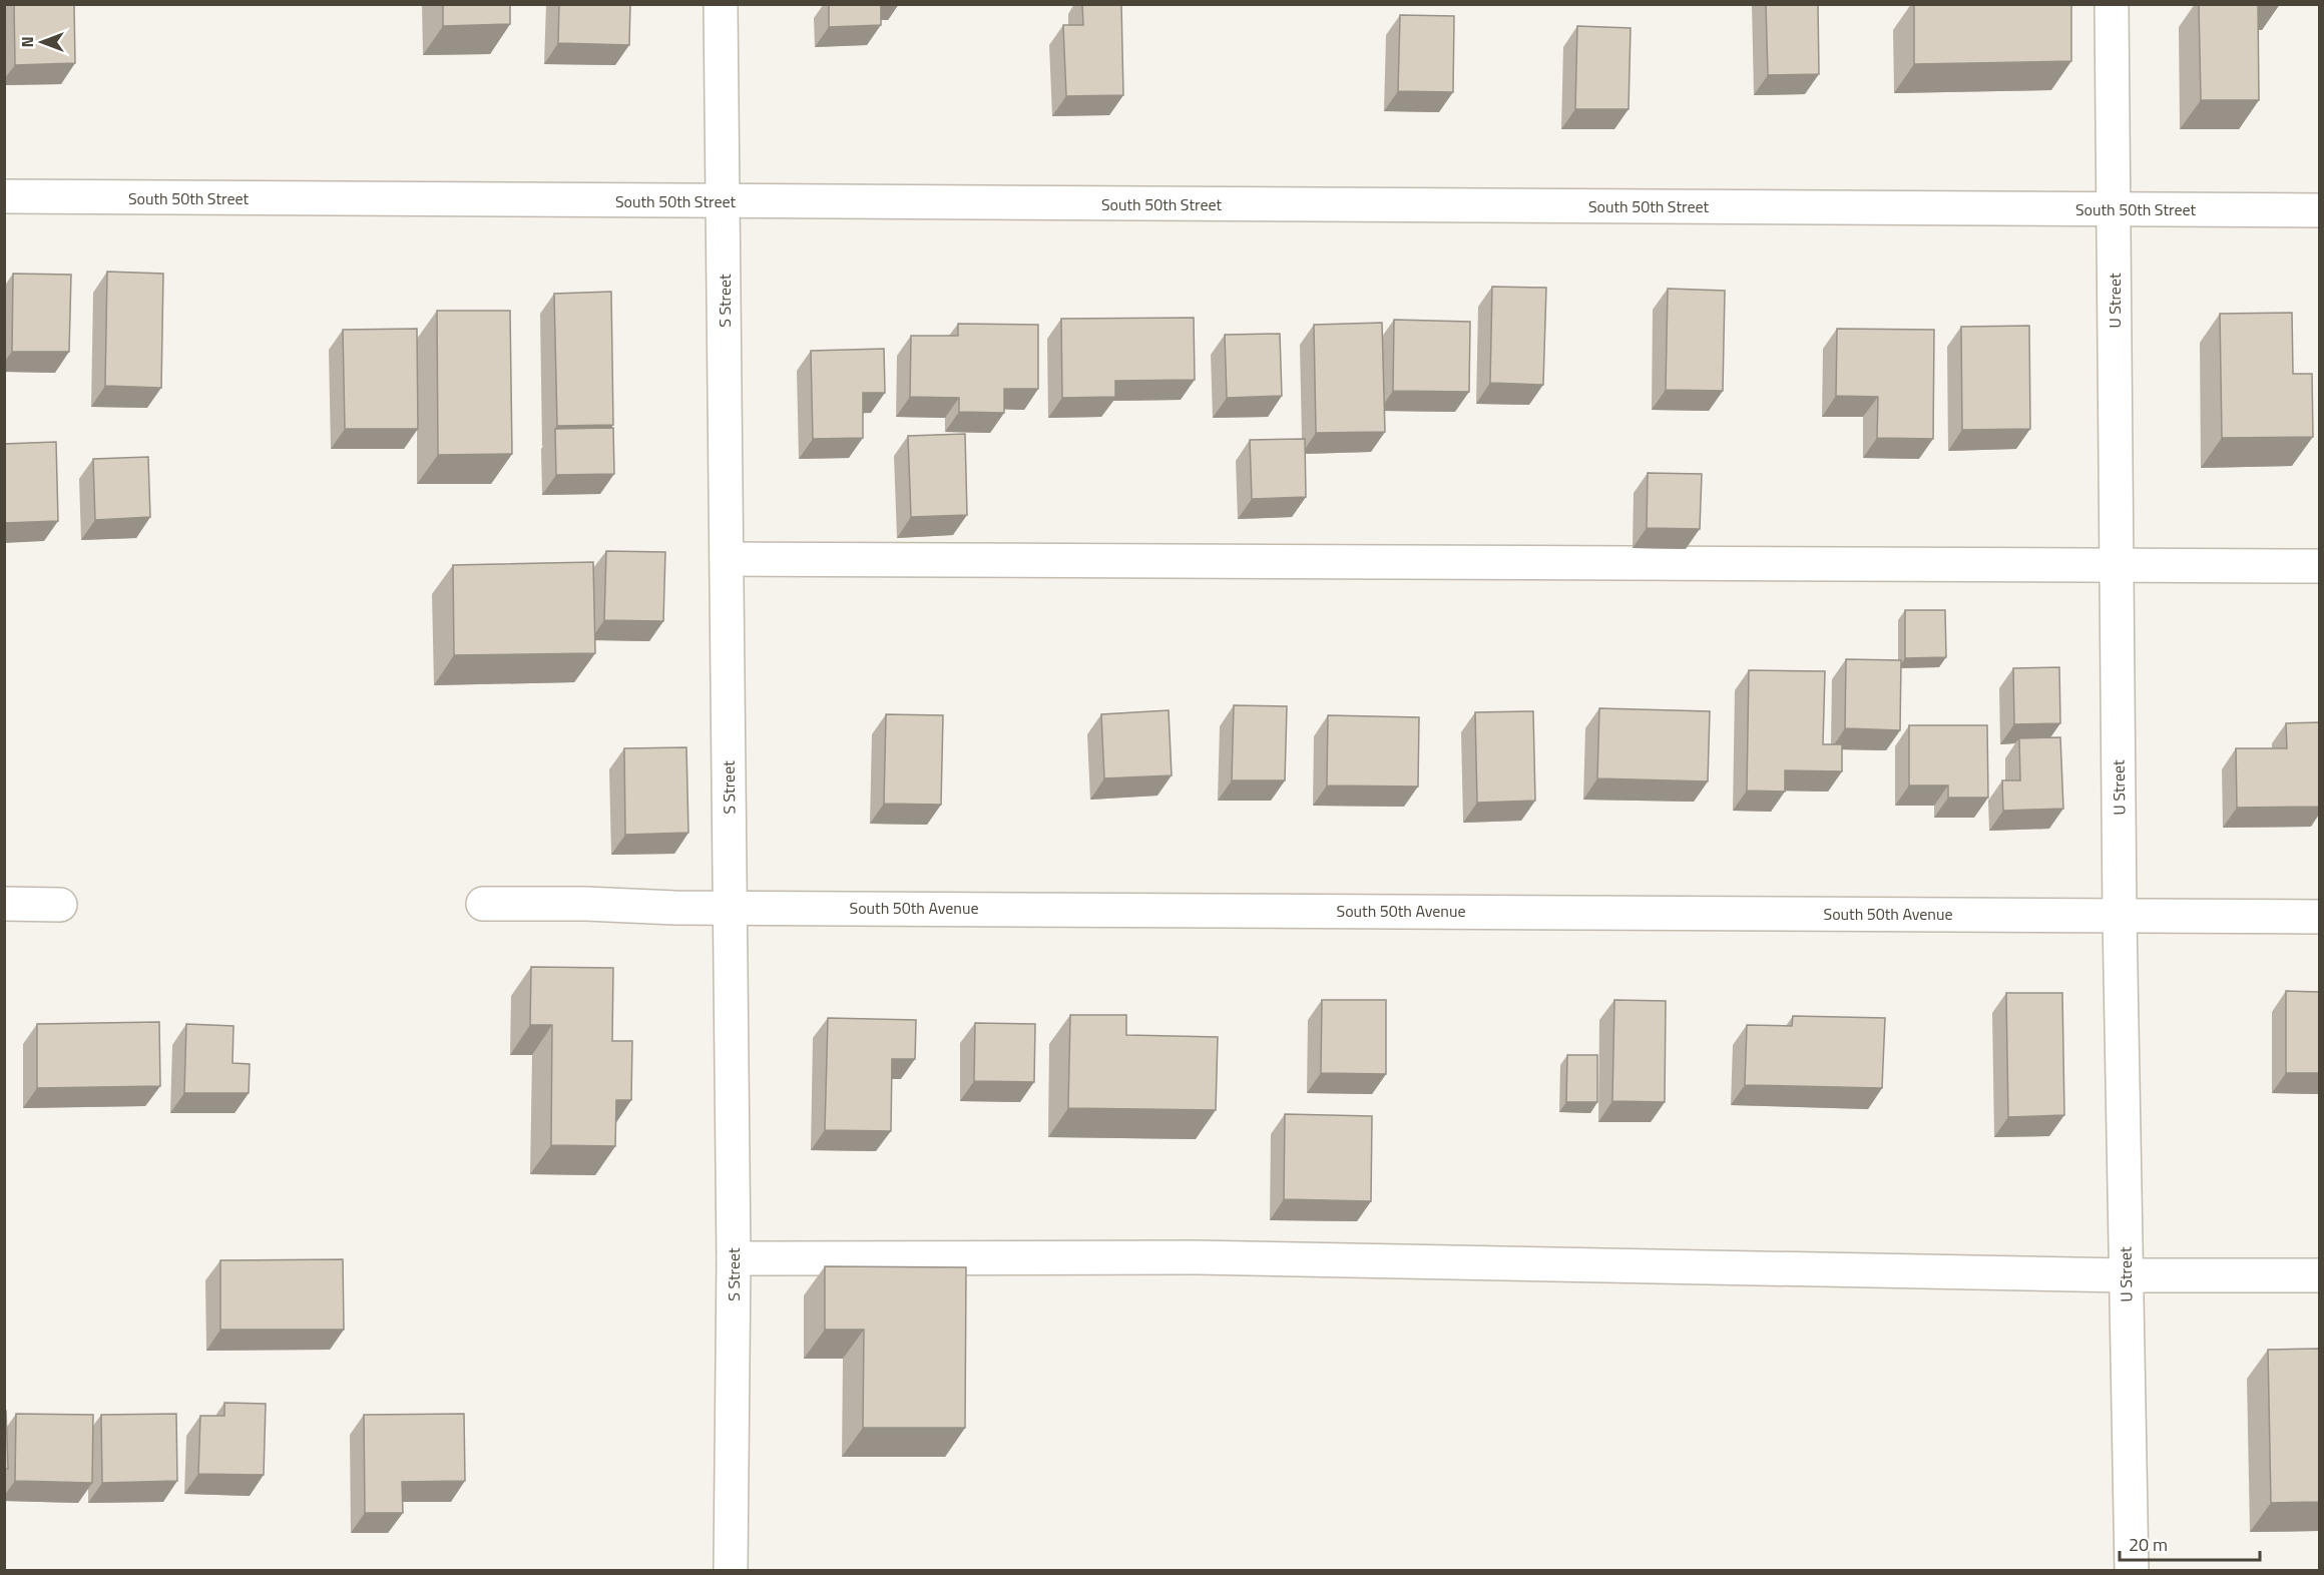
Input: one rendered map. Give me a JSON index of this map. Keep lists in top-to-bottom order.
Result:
{
  "streets": {
    "street": [
      "South 50th Street",
      "S Street",
      "U Street",
      "South 50th Avenue"
    ]
  },
  "crossings": [
    ["South 50th Street", "S Street"],
    ["South 50th Street", "U Street"],
    ["S Street", "South 50th Avenue"],
    ["U Street", "South 50th Avenue"]
  ],
  "scale_bar": "20 m",
  "north": "left"
}
